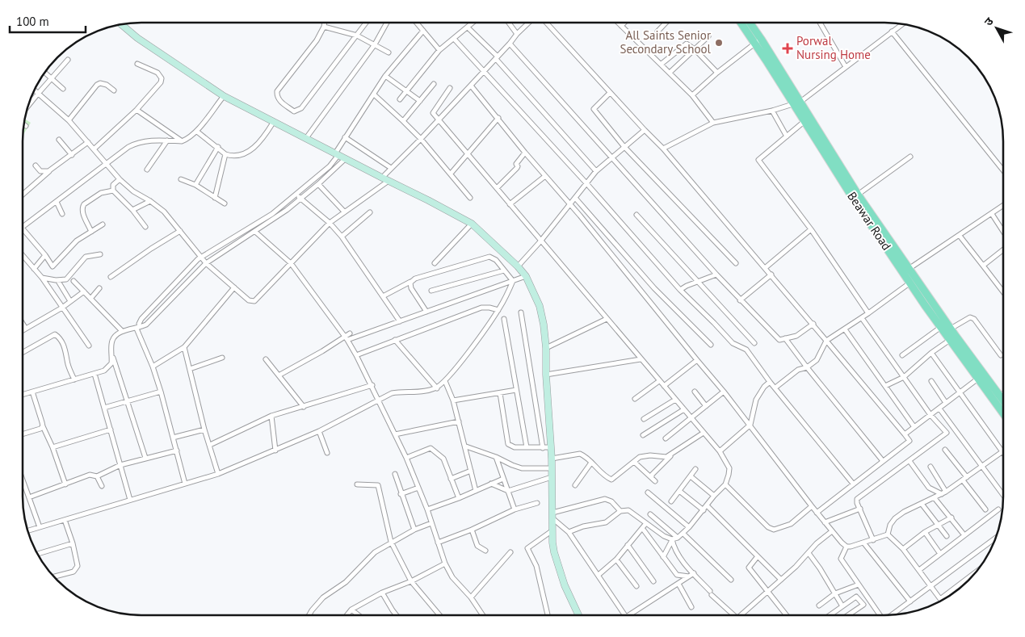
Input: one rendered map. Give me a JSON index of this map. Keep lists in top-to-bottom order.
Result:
{
  "streets": {
    "main road": ["Beawar Road"]
  },
  "places": {
    "other": ["All Saints Senior Secondary School"],
    "health": ["Porwal Nursing Home"]
  },
  "scale_bar": "100 m",
  "north": "top left"
}
